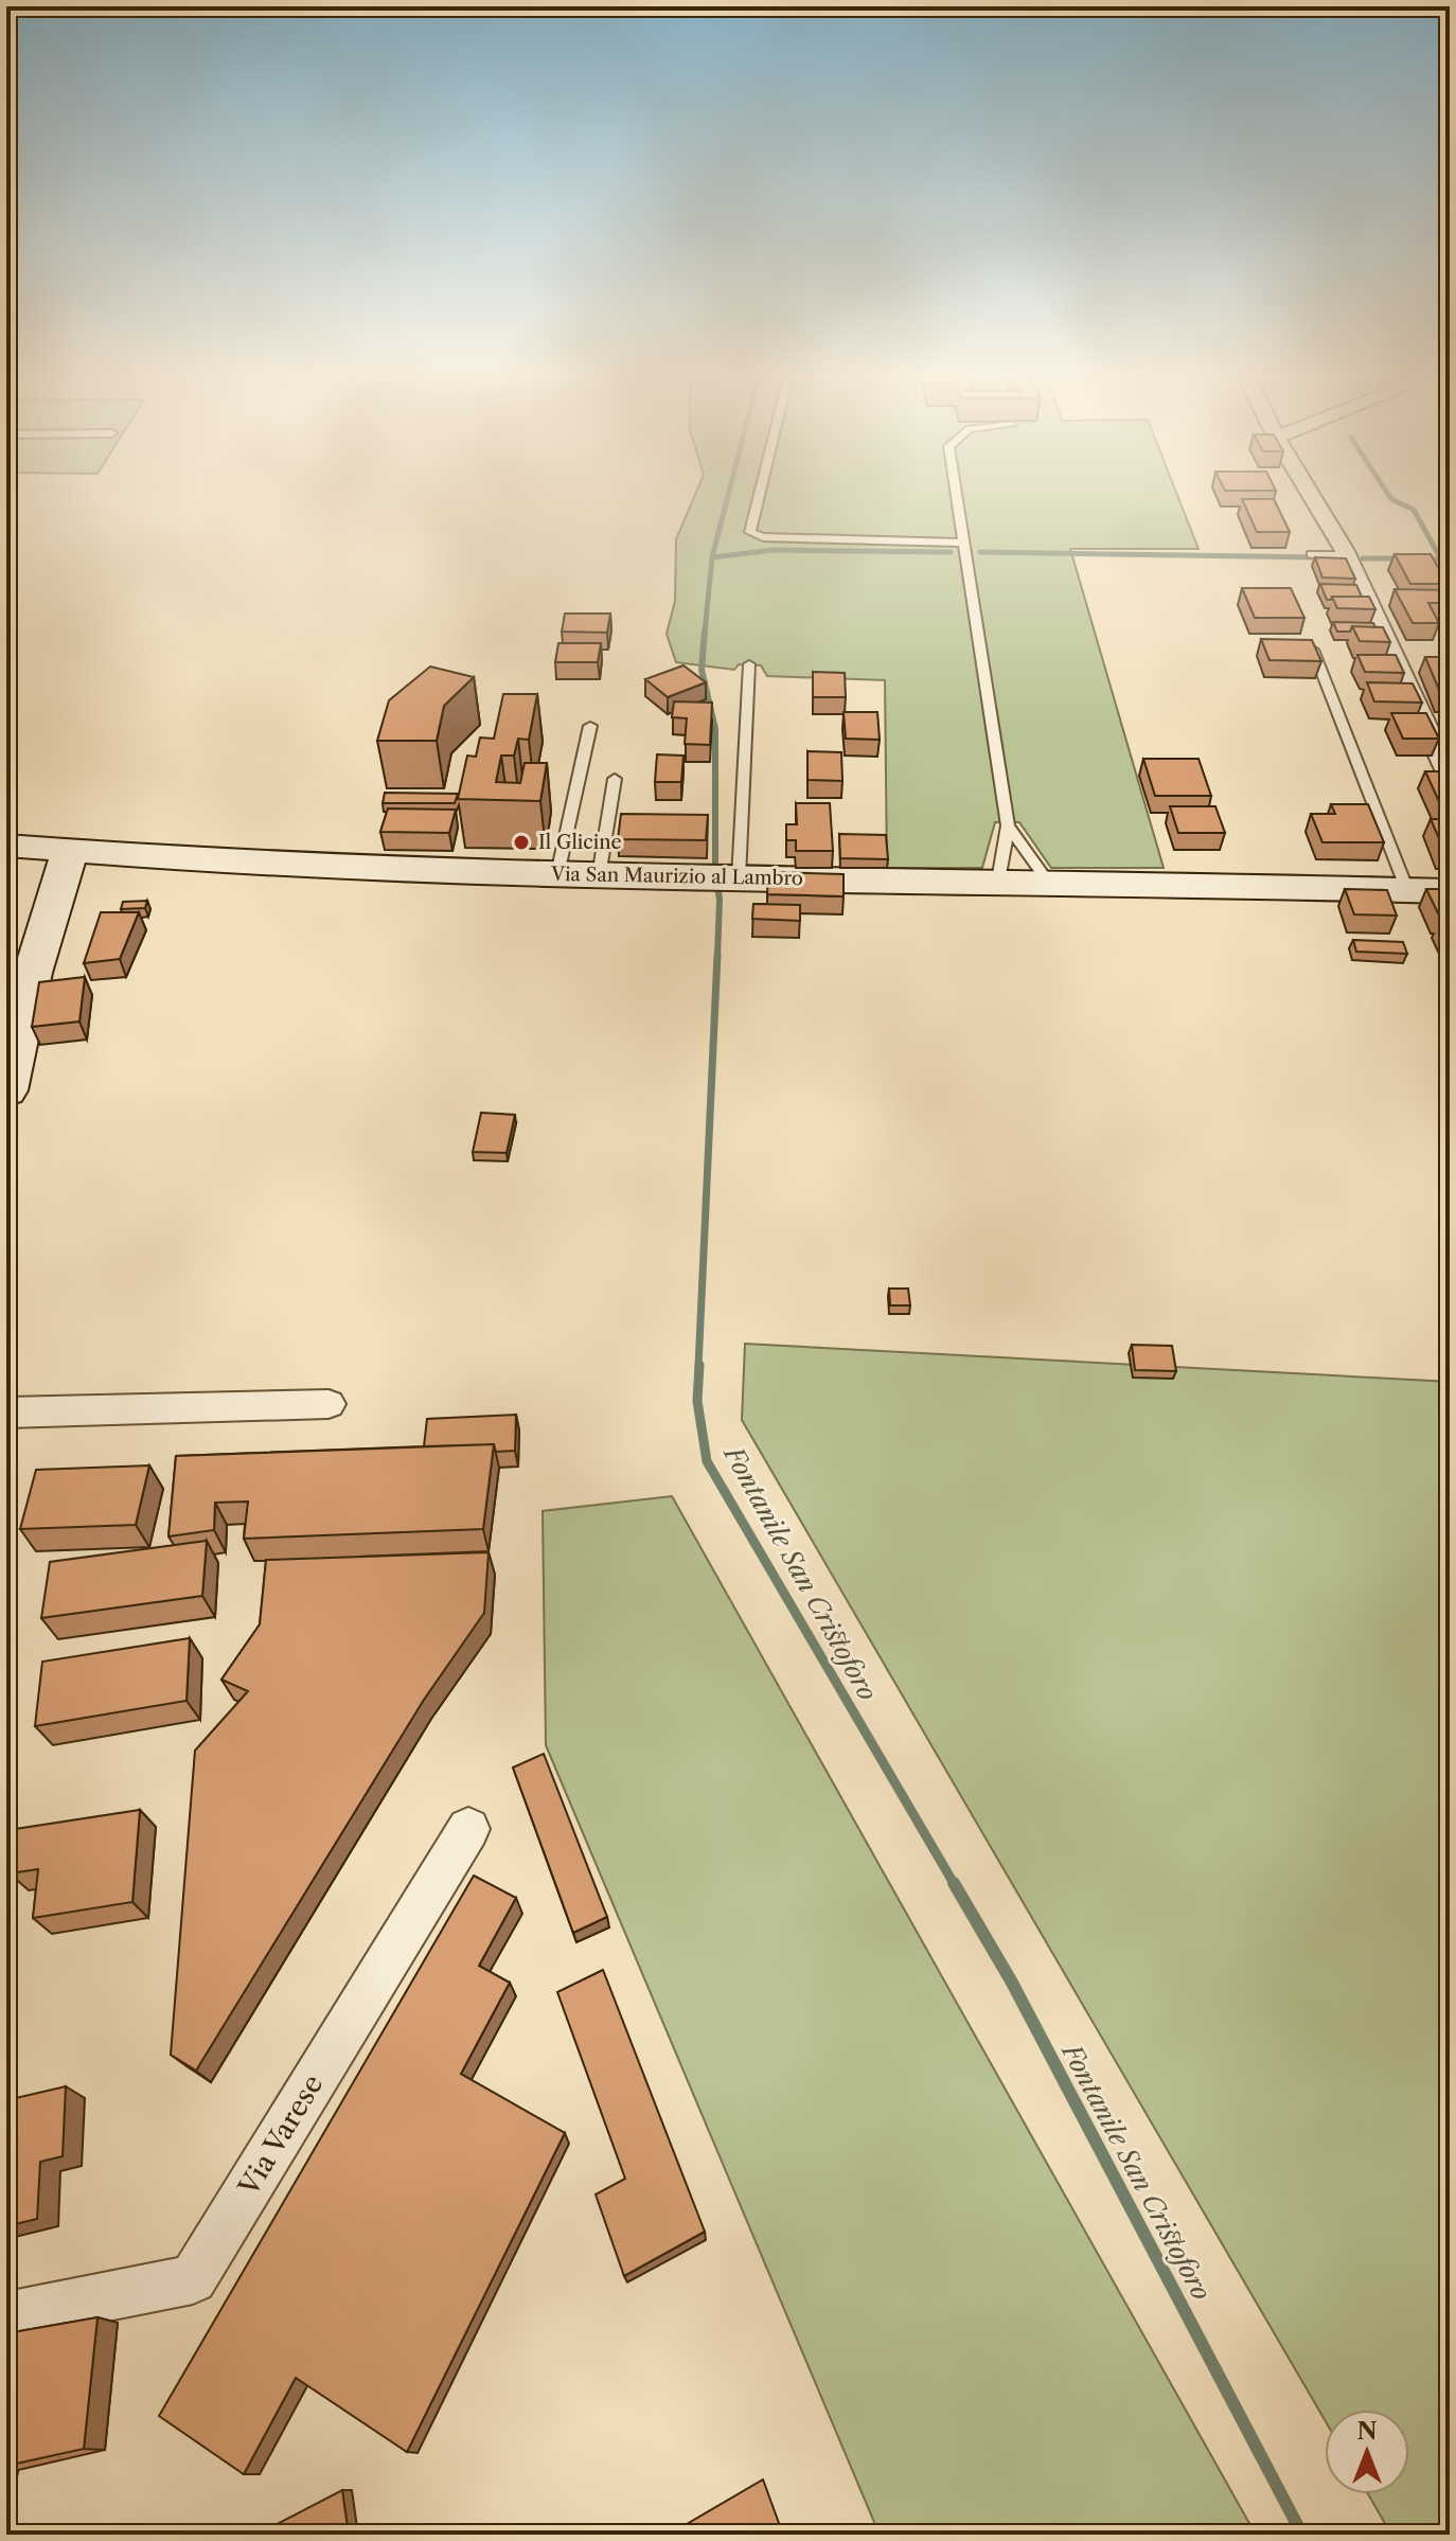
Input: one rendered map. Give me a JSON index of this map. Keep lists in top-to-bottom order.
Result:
{
  "streets": {
    "main road": ["Via San Maurizio al Lambro"],
    "street": ["Via Varese"]
  },
  "water": ["Fontanile San Cristoforo"],
  "places": ["Il Glicine"],
  "north": "top"
}
